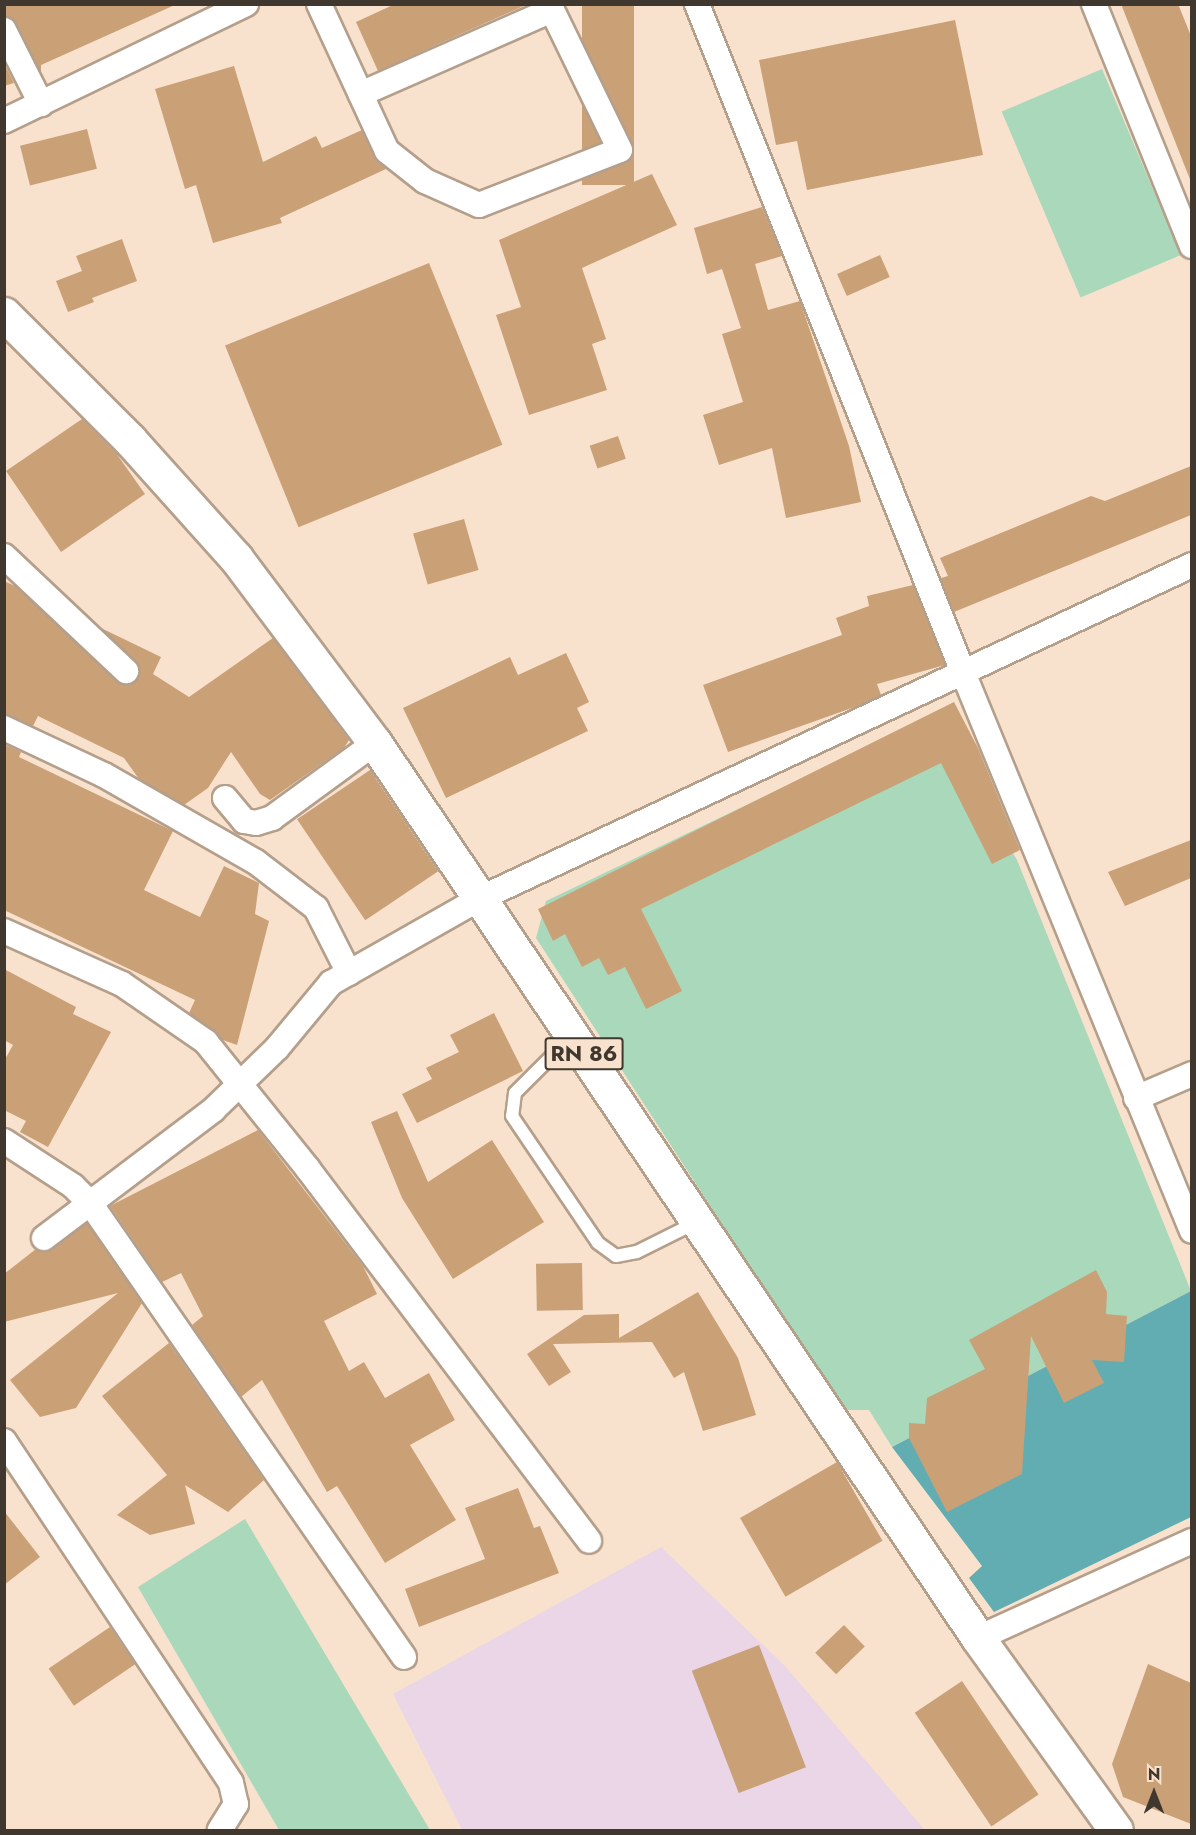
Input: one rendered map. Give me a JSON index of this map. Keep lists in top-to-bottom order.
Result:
{
  "streets": {
    "main road": ["RN 86"]
  },
  "north": "top"
}
